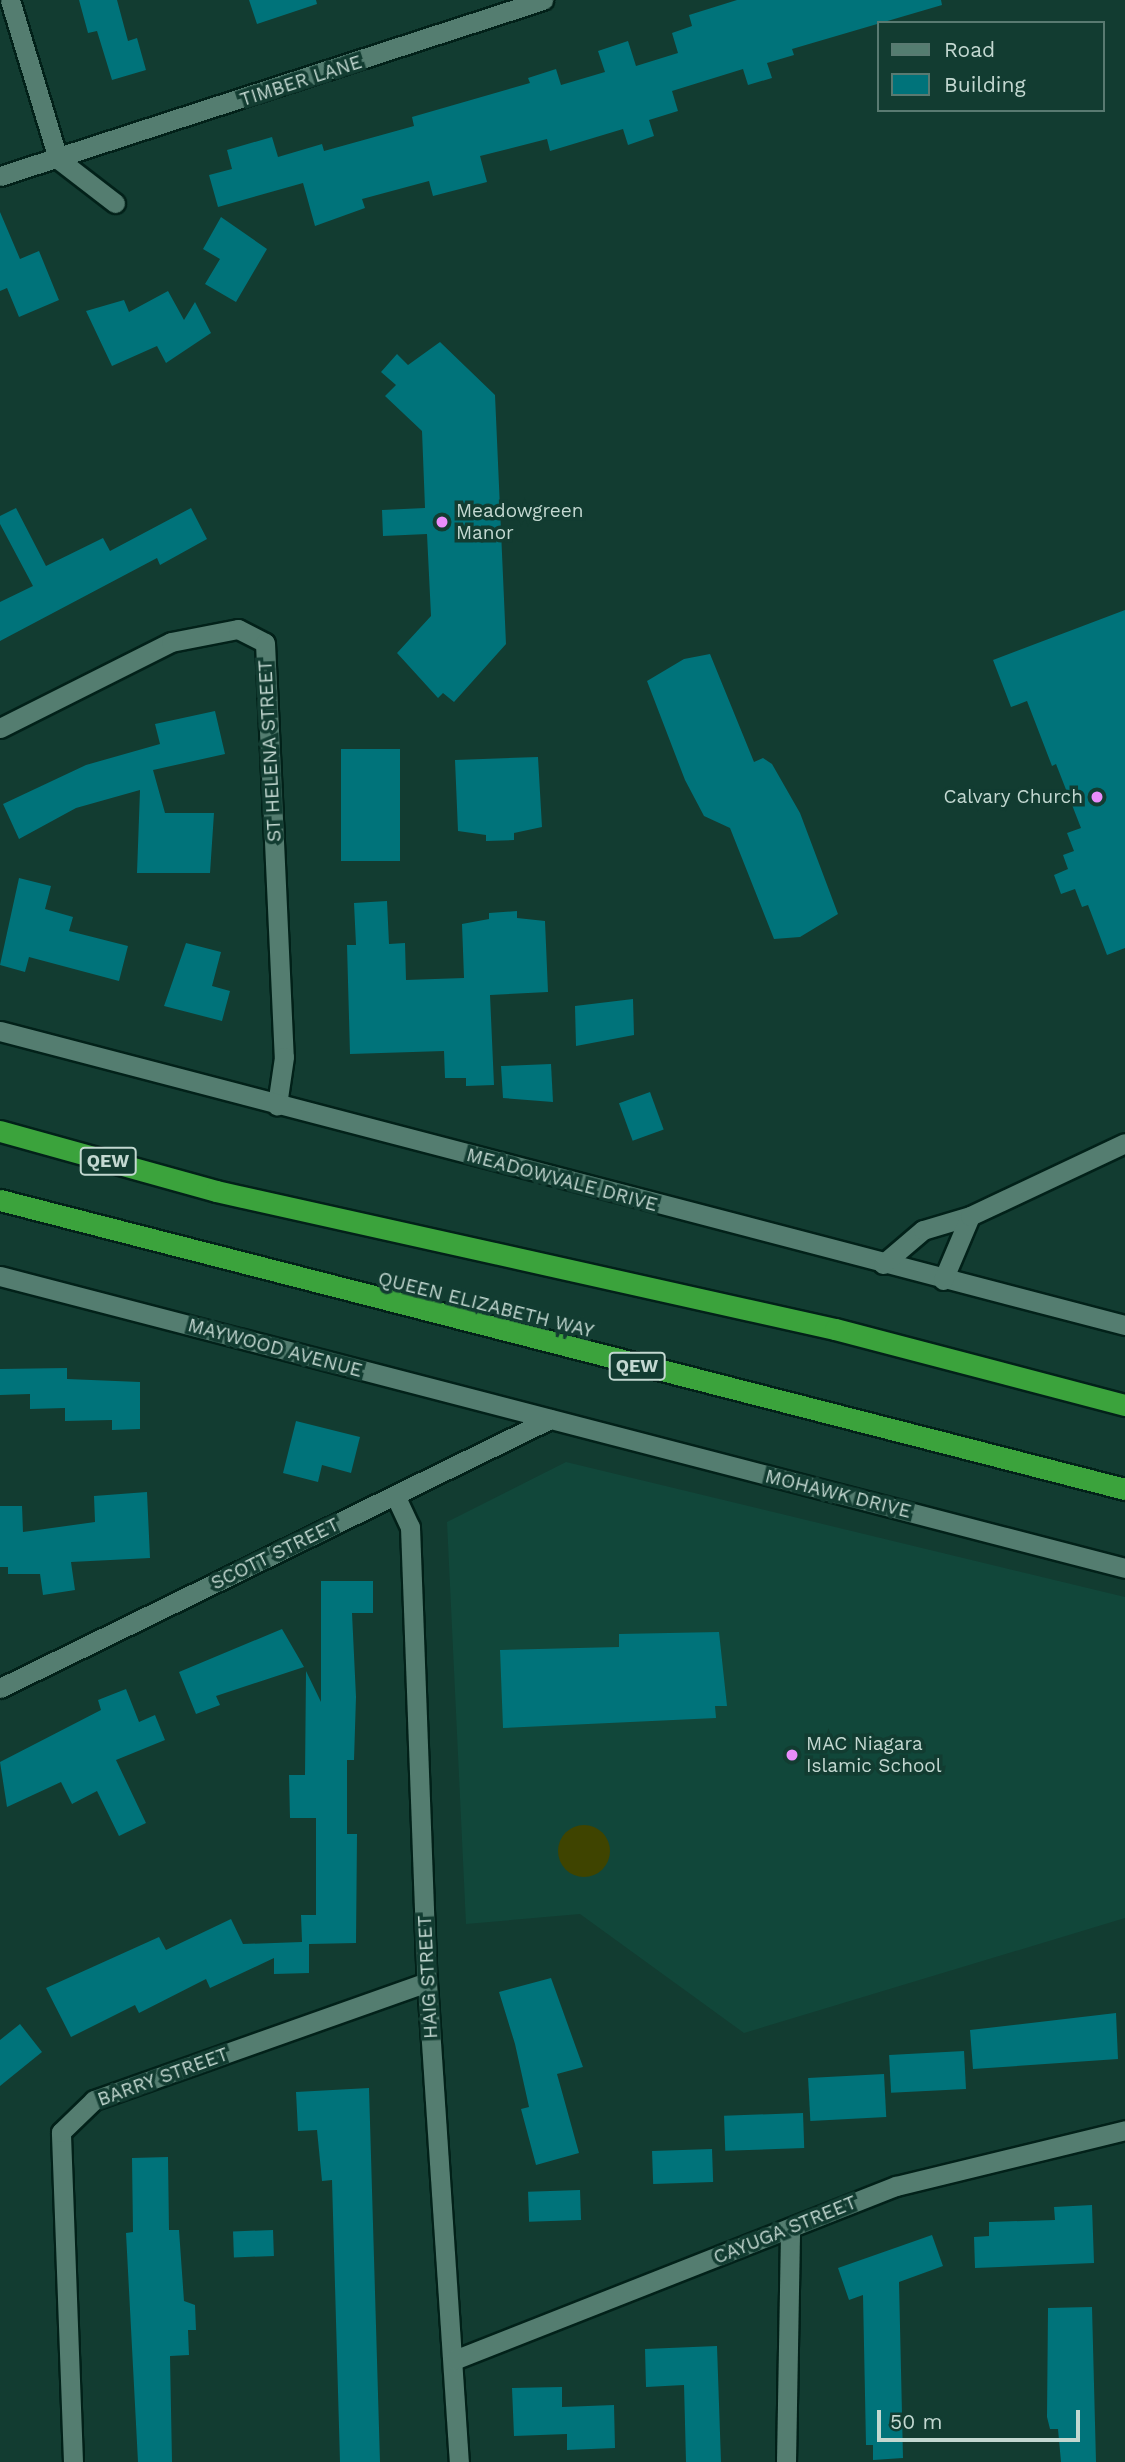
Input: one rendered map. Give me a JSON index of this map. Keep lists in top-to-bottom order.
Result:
{
  "streets": {
    "highway": ["QEW", "QUEEN ELIZABETH WAY"],
    "street": [
      "TIMBER LANE",
      "ST HELENA STREET",
      "MEADOWVALE DRIVE",
      "MAYWOOD AVENUE",
      "MOHAWK DRIVE",
      "SCOTT STREET",
      "HAIG STREET",
      "BARRY STREET",
      "CAYUGA STREET"
    ]
  },
  "crossings": [
    ["ST HELENA STREET", "MEADOWVALE DRIVE"],
    ["MAYWOOD AVENUE", "MOHAWK DRIVE"],
    ["MAYWOOD AVENUE", "SCOTT STREET"],
    ["MOHAWK DRIVE", "SCOTT STREET"],
    ["SCOTT STREET", "HAIG STREET"],
    ["HAIG STREET", "BARRY STREET"],
    ["HAIG STREET", "CAYUGA STREET"]
  ],
  "places": ["Meadowgreen Manor", "Calvary Church", "MAC Niagara Islamic School"],
  "legend": ["Road", "Building"],
  "scale_bar": "50 m"
}
